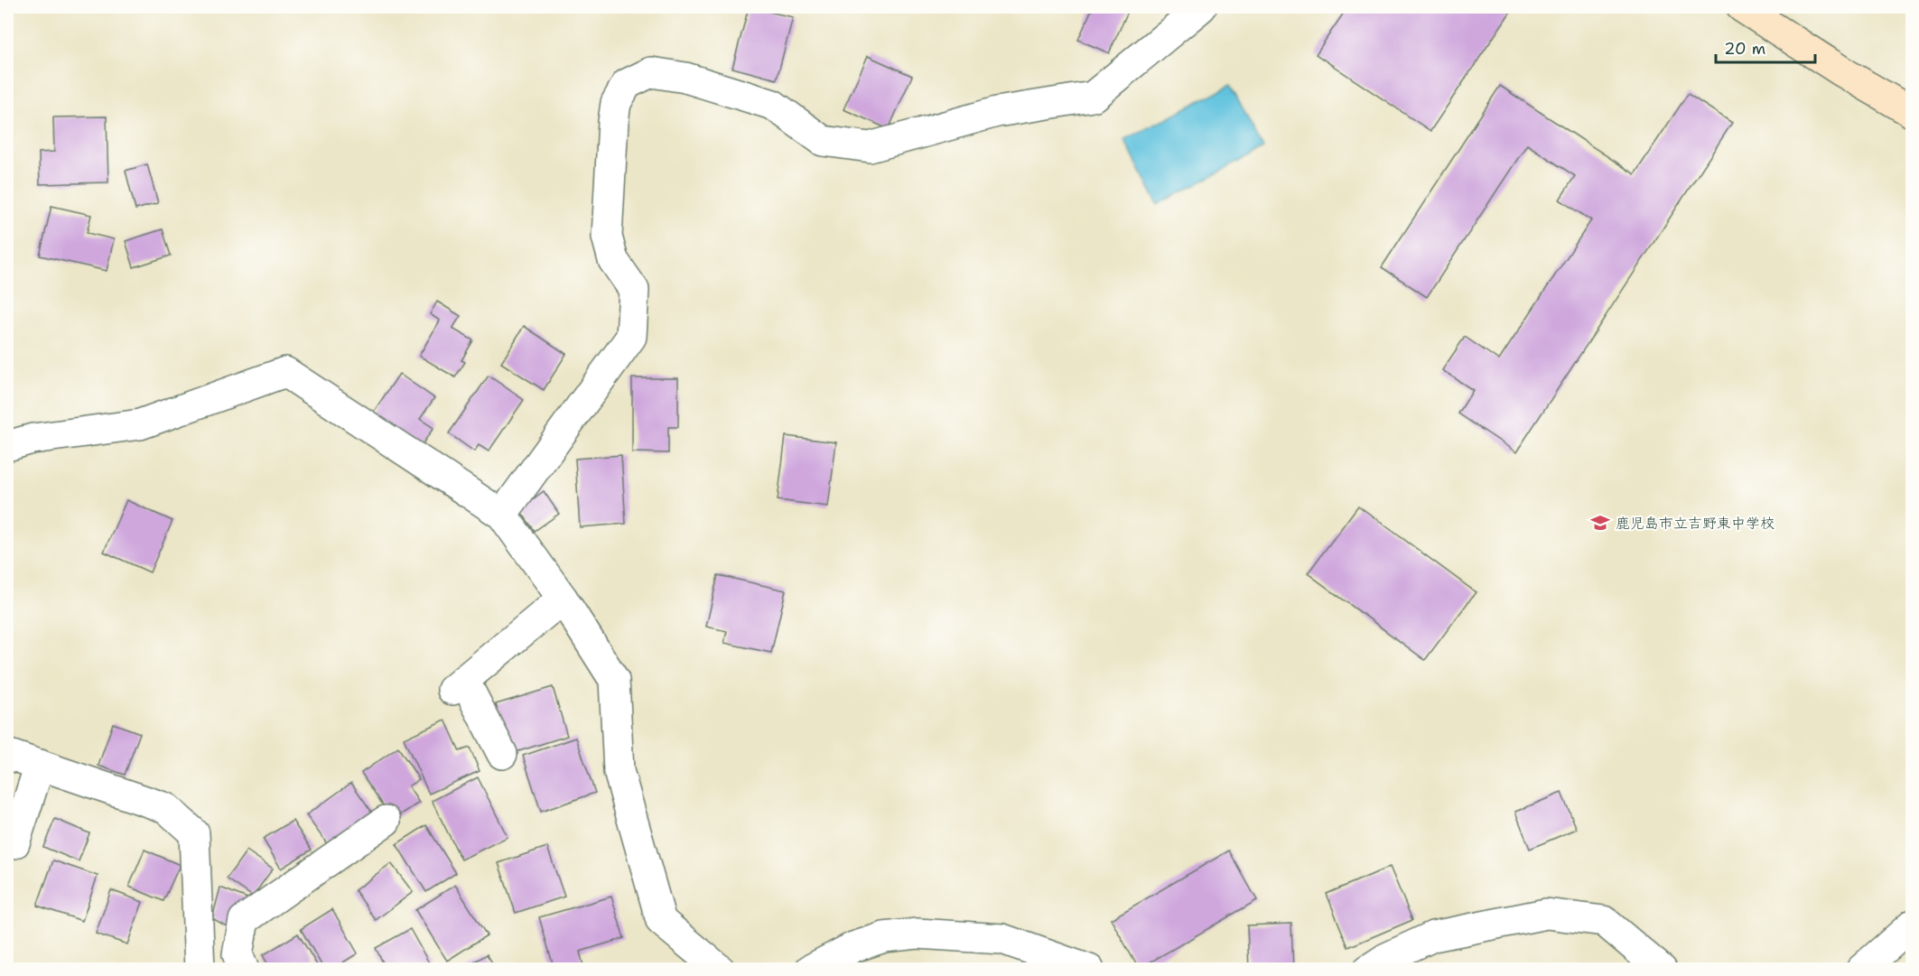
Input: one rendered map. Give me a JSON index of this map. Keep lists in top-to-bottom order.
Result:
{
  "places": {
    "school or university": ["鹿児島市立吉野東中学校"]
  },
  "scale_bar": "20 m"
}
